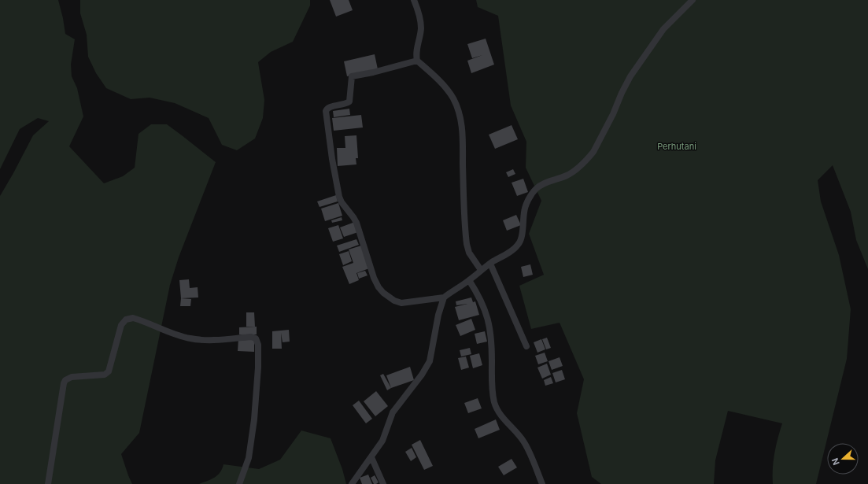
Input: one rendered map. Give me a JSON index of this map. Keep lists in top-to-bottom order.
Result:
{
  "parks": ["Perhutani"],
  "north": "left"
}
